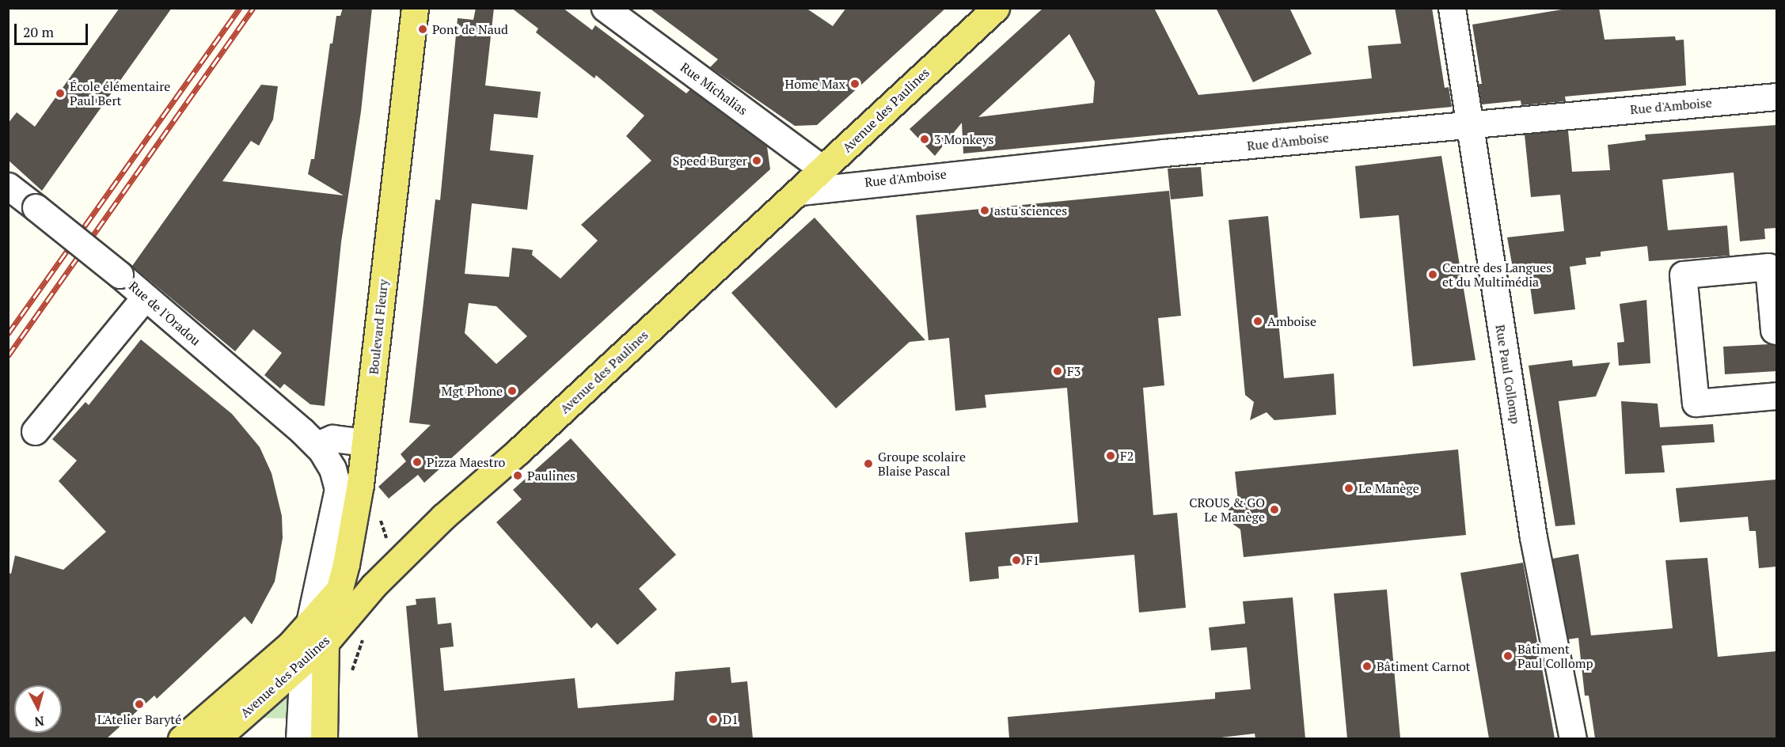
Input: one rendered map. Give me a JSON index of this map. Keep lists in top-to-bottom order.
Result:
{
  "streets": {
    "main road": ["Avenue des Paulines", "Boulevard Fleury"],
    "street": [
      "Rue Michalias",
      "Rue d'Amboise",
      "Rue de l'Oradou",
      "Rue Paul Collomp"
    ]
  },
  "crossings": [
    ["Rue Michalias", "Avenue des Paulines"],
    ["Rue d'Amboise", "Avenue des Paulines"],
    ["Rue d'Amboise", "Rue Paul Collomp"],
    ["Avenue des Paulines", "Rue de l'Oradou"],
    ["Avenue des Paulines", "Boulevard Fleury"],
    ["Rue de l'Oradou", "Boulevard Fleury"]
  ],
  "places": [
    "Pont de Naud",
    "Home Max",
    "École élémentaire Paul Bert",
    "3 Monkeys",
    "Speed Burger",
    "astu'sciences",
    "Centre des Langues et du Multimédia",
    "Amboise",
    "F3",
    "Mgt Phone",
    "F2",
    "Pizza Maestro",
    "Groupe scolaire Blaise Pascal",
    "Paulines",
    "Le Manège",
    "CROUS & GO Le Manège",
    "F1",
    "Bâtiment Paul Collomp",
    "Bâtiment Carnot",
    "L'Atelier Baryté",
    "D1"
  ],
  "scale_bar": "20 m",
  "north": "bottom"
}
